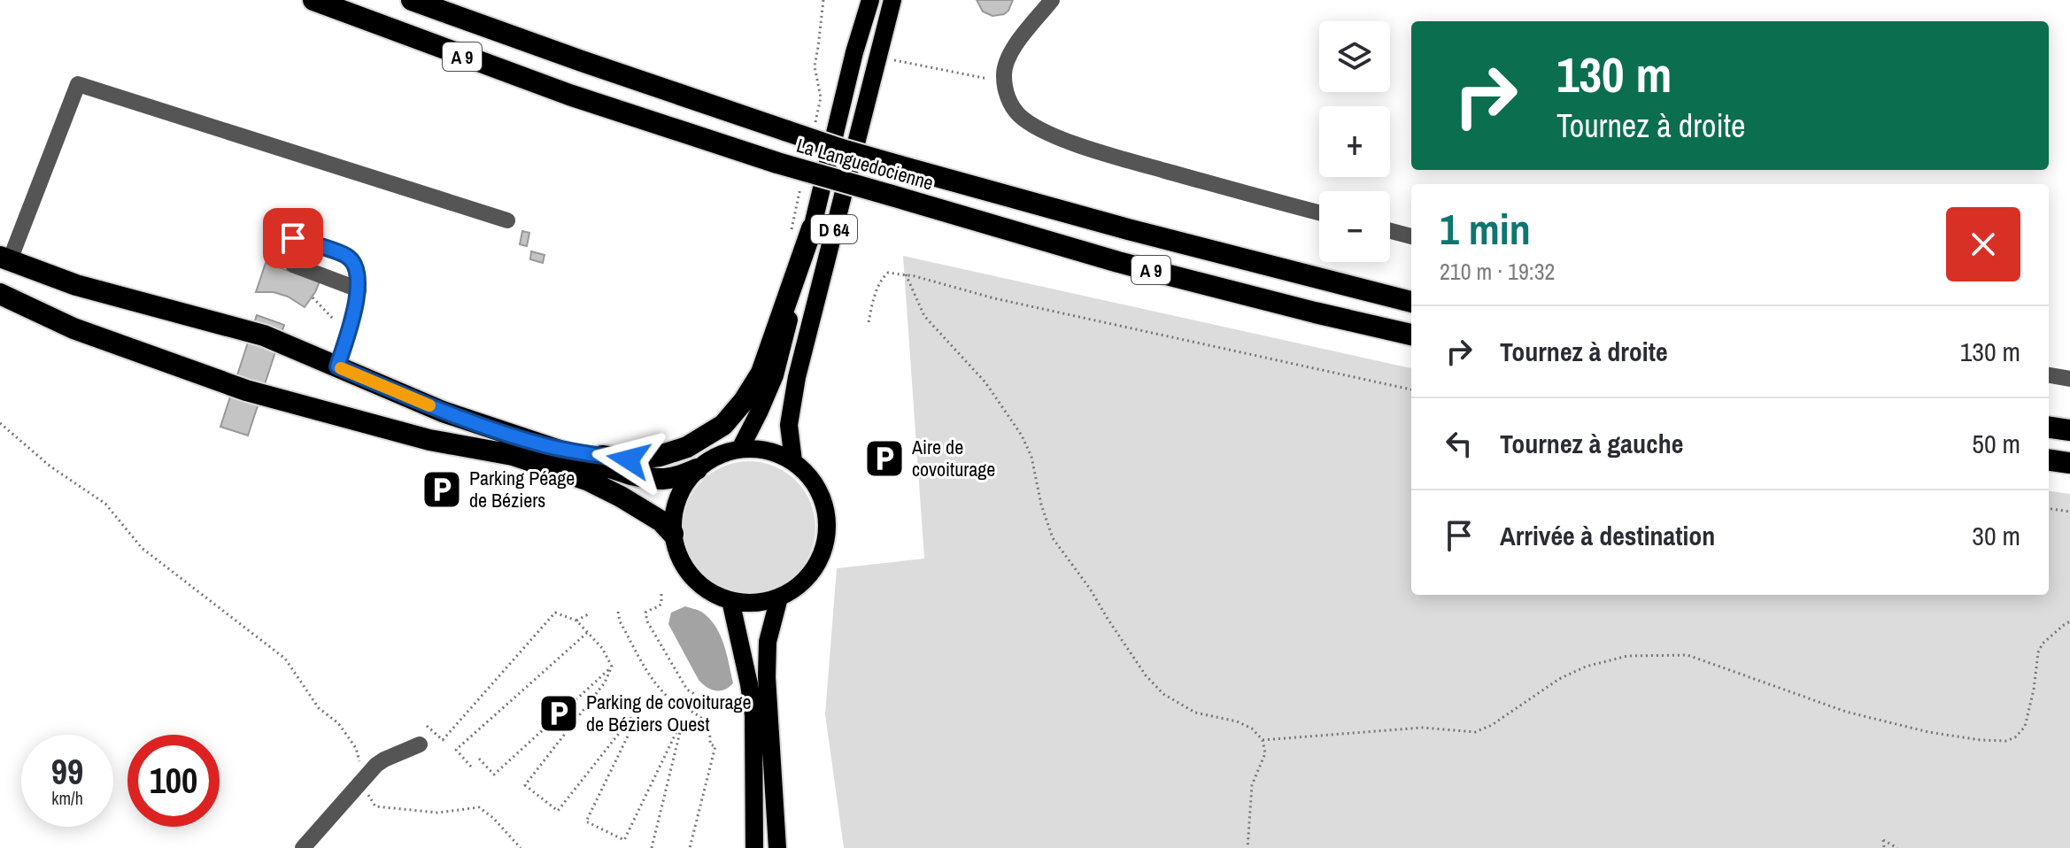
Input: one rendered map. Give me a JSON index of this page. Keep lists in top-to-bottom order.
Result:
{
  "streets": {
    "highway": ["A 9", "La Languedocienne"],
    "main road": ["D 64"]
  },
  "places": {
    "parking": ["Aire de covoiturage", "Parking Péage de Béziers", "Parking de covoiturage de Béziers Ouest"]
  },
  "page": {
    "map_buttons": ["+", "−"],
    "turn": ["130 m", "Tournez à droite"],
    "heading": ["1 min", "210 m · 19:32"],
    "list": [
      {
        "name": "Tournez à droite",
        "value": "130 m"
      },
      {
        "name": "Tournez à gauche",
        "value": "50 m"
      },
      {
        "name": "Arrivée à destination",
        "value": "30 m"
      }
    ],
    "speed": "99 km/h",
    "limit": "100"
  }
}
